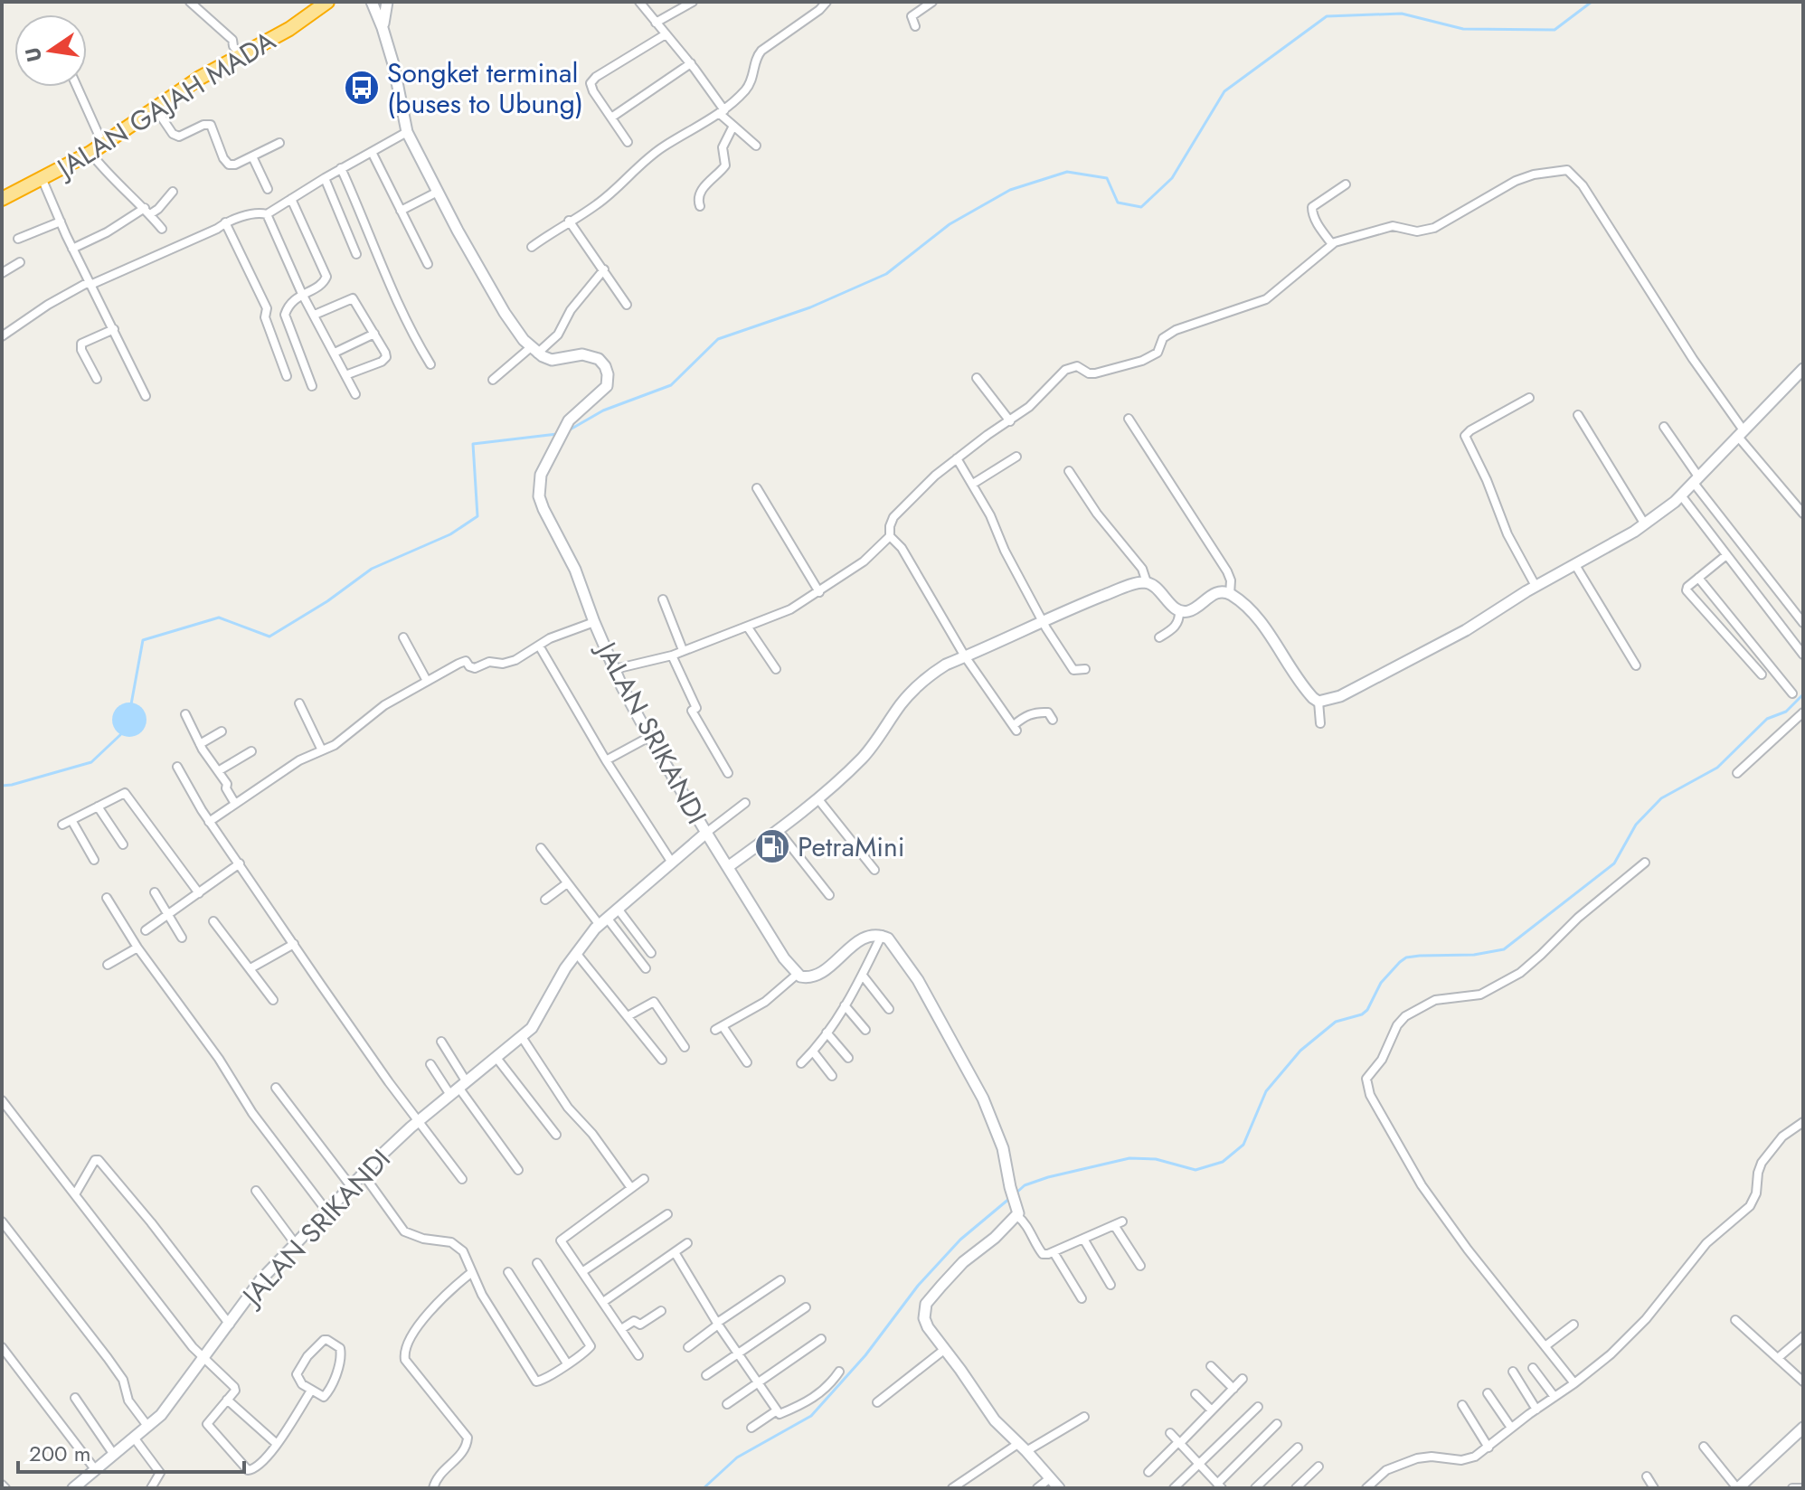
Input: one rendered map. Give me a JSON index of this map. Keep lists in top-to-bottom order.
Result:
{
  "streets": {
    "highway": ["JALAN GAJAH MADA"],
    "street": ["JALAN SRIKANDI"]
  },
  "places": {
    "bus stop": ["Songket terminal (buses to Ubung)"],
    "fuel station": ["PetraMini"]
  },
  "scale_bar": "200 m",
  "north": "left"
}
